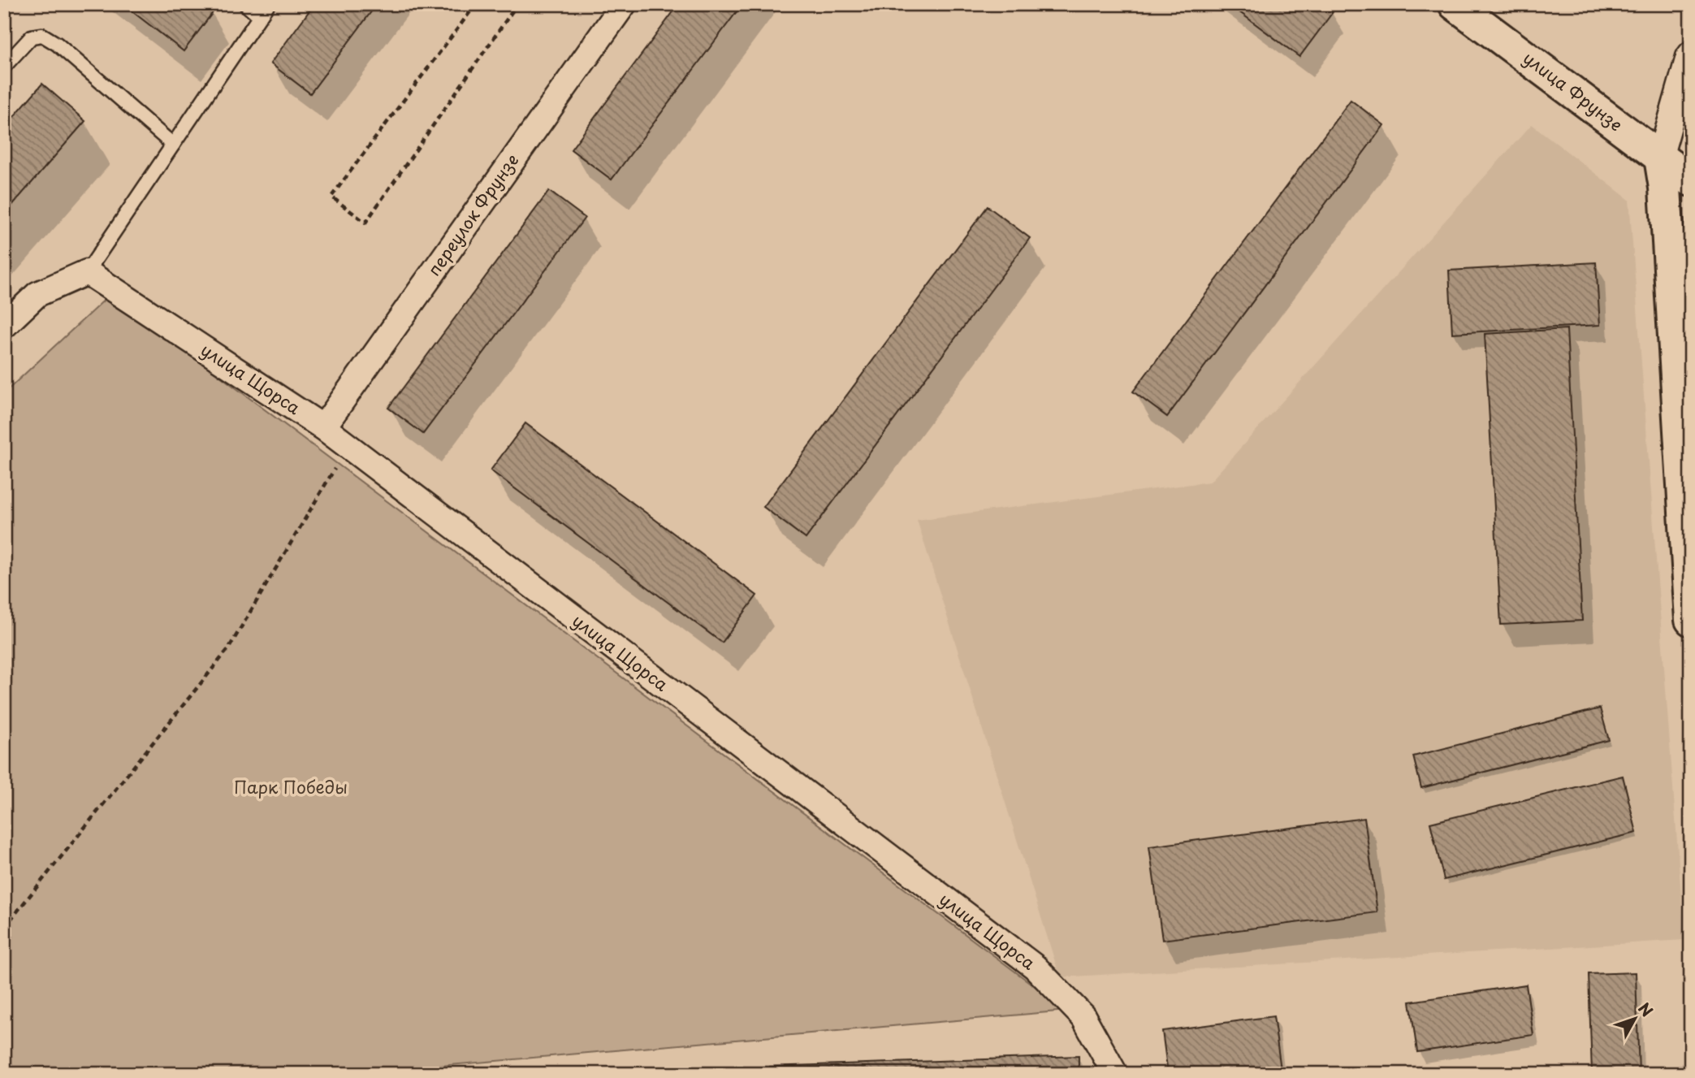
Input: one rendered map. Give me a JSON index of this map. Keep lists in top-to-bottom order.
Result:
{
  "streets": {
    "street": ["улица Фрунзе", "переулок Фрунзе", "улица Щорса"]
  },
  "crossings": [
    ["переулок Фрунзе", "улица Щорса"]
  ],
  "parks": ["Парк Победы"],
  "north": "top right"
}
